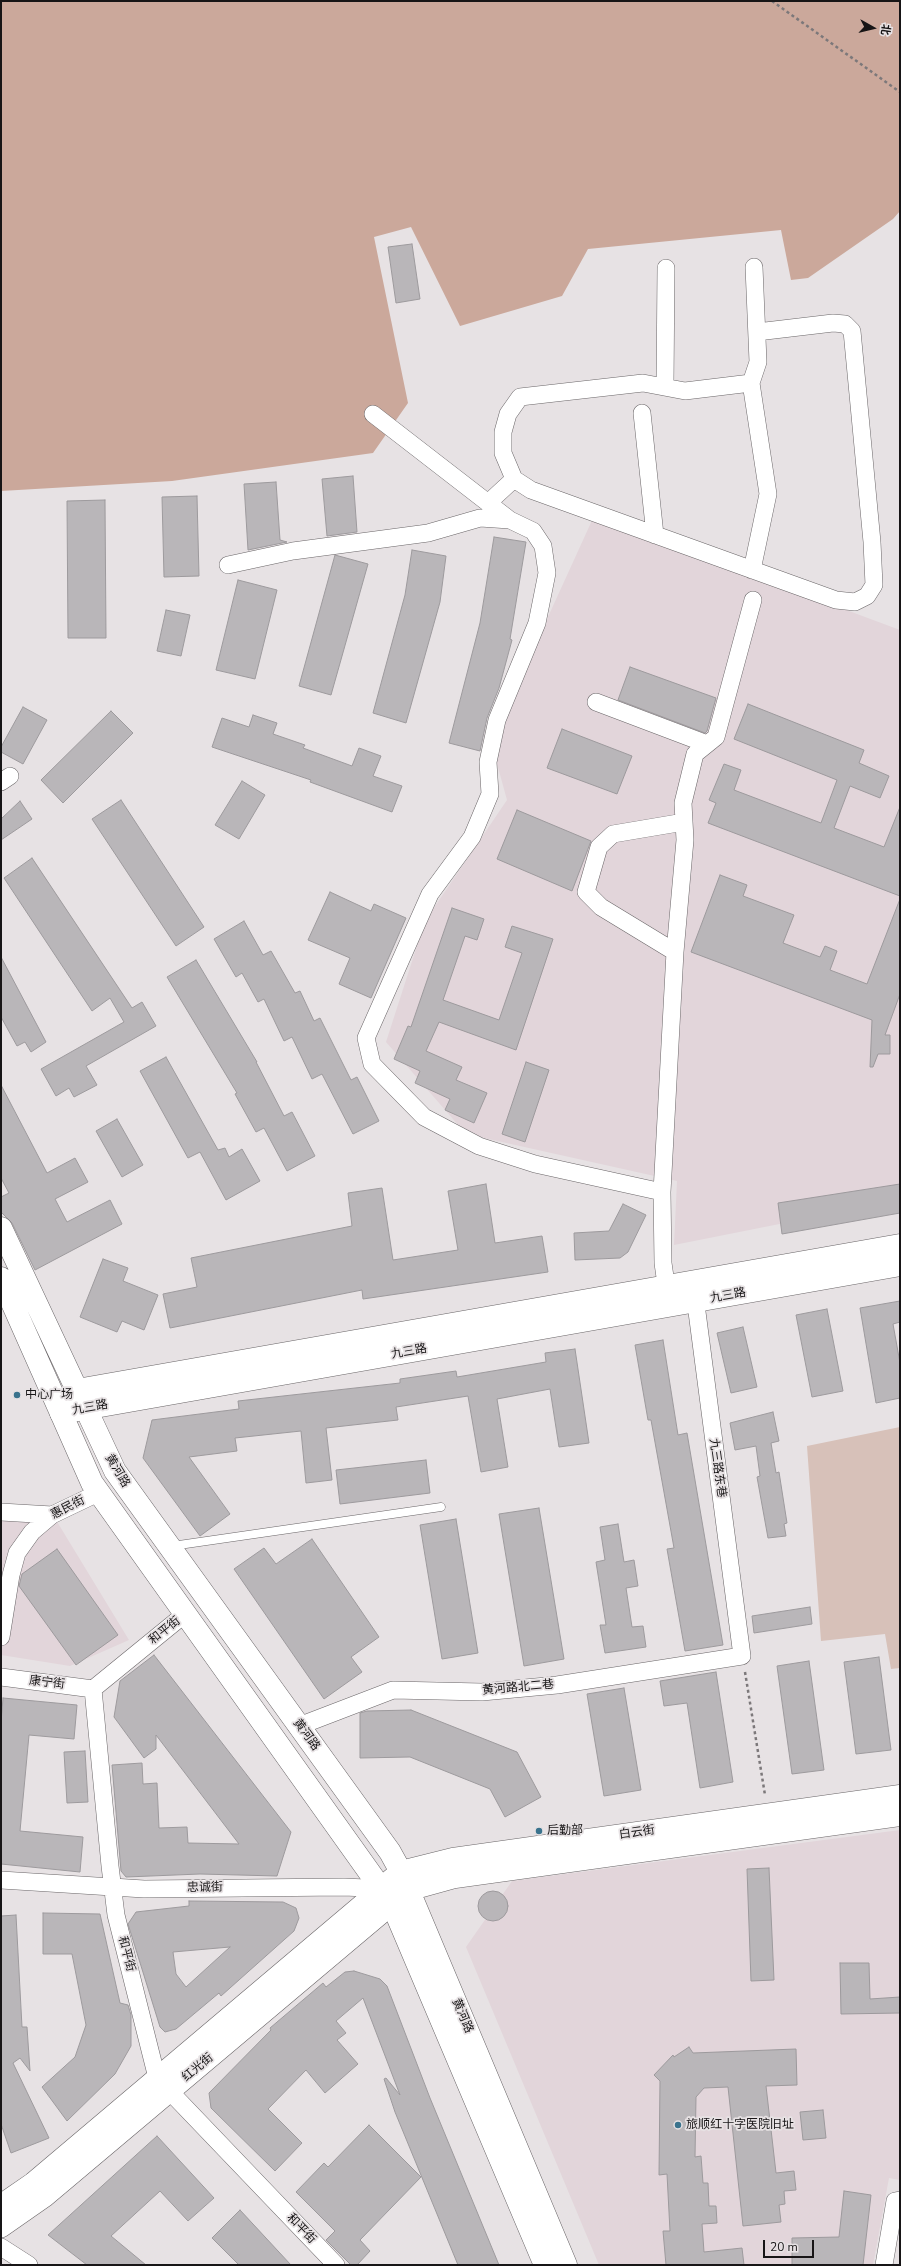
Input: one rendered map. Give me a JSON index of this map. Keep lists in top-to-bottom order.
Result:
{
  "streets": {
    "main road": ["九三路", "黄河路", "白云街"],
    "street": [
      "九三路东巷",
      "惠民街",
      "和平街",
      "康宁街",
      "黄河路北二巷",
      "忠诚街",
      "红光街"
    ]
  },
  "crossings": [
    ["九三路", "九三路东巷"],
    ["九三路", "黄河路"],
    ["九三路东巷", "黄河路北二巷"],
    ["黄河路", "惠民街"],
    ["黄河路", "和平街"],
    ["黄河路", "黄河路北二巷"],
    ["黄河路", "白云街"],
    ["黄河路", "忠诚街"],
    ["黄河路", "红光街"],
    ["和平街", "康宁街"],
    ["和平街", "忠诚街"],
    ["和平街", "红光街"],
    ["白云街", "忠诚街"],
    ["白云街", "红光街"],
    ["忠诚街", "红光街"]
  ],
  "places": ["中心广场", "后勤部", "旅顺红十字医院旧址"],
  "scale_bar": "20 m",
  "north": "right"
}
